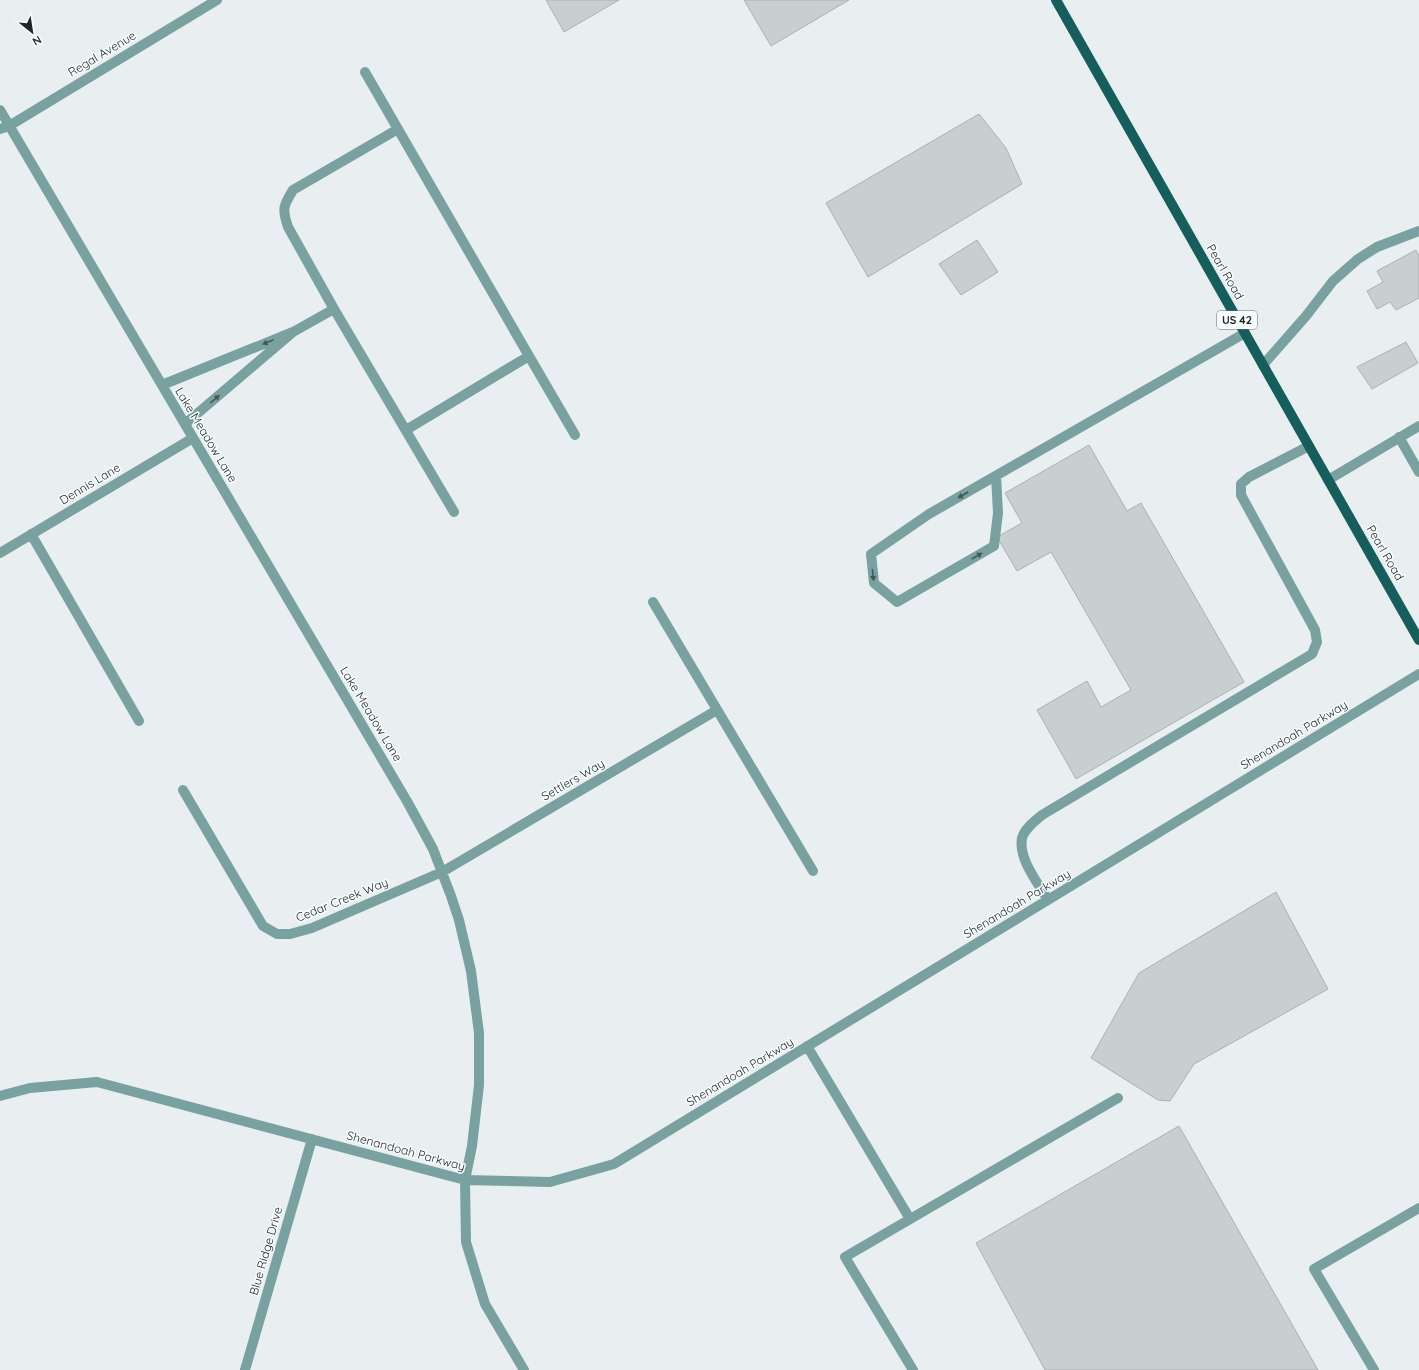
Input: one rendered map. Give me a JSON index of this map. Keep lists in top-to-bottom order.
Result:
{
  "streets": {
    "main road": ["Pearl Road", "US 42"],
    "street": [
      "Regal Avenue",
      "Lake Meadow Lane",
      "Dennis Lane",
      "Shenandoah Parkway",
      "Settlers Way",
      "Cedar Creek Way",
      "Blue Ridge Drive"
    ]
  },
  "crossings": [
    ["Regal Avenue", "Lake Meadow Lane"],
    ["Lake Meadow Lane", "Dennis Lane"],
    ["Lake Meadow Lane", "Shenandoah Parkway"],
    ["Lake Meadow Lane", "Settlers Way"],
    ["Lake Meadow Lane", "Cedar Creek Way"],
    ["Shenandoah Parkway", "Blue Ridge Drive"],
    ["Settlers Way", "Cedar Creek Way"]
  ],
  "north": "bottom right"
}
